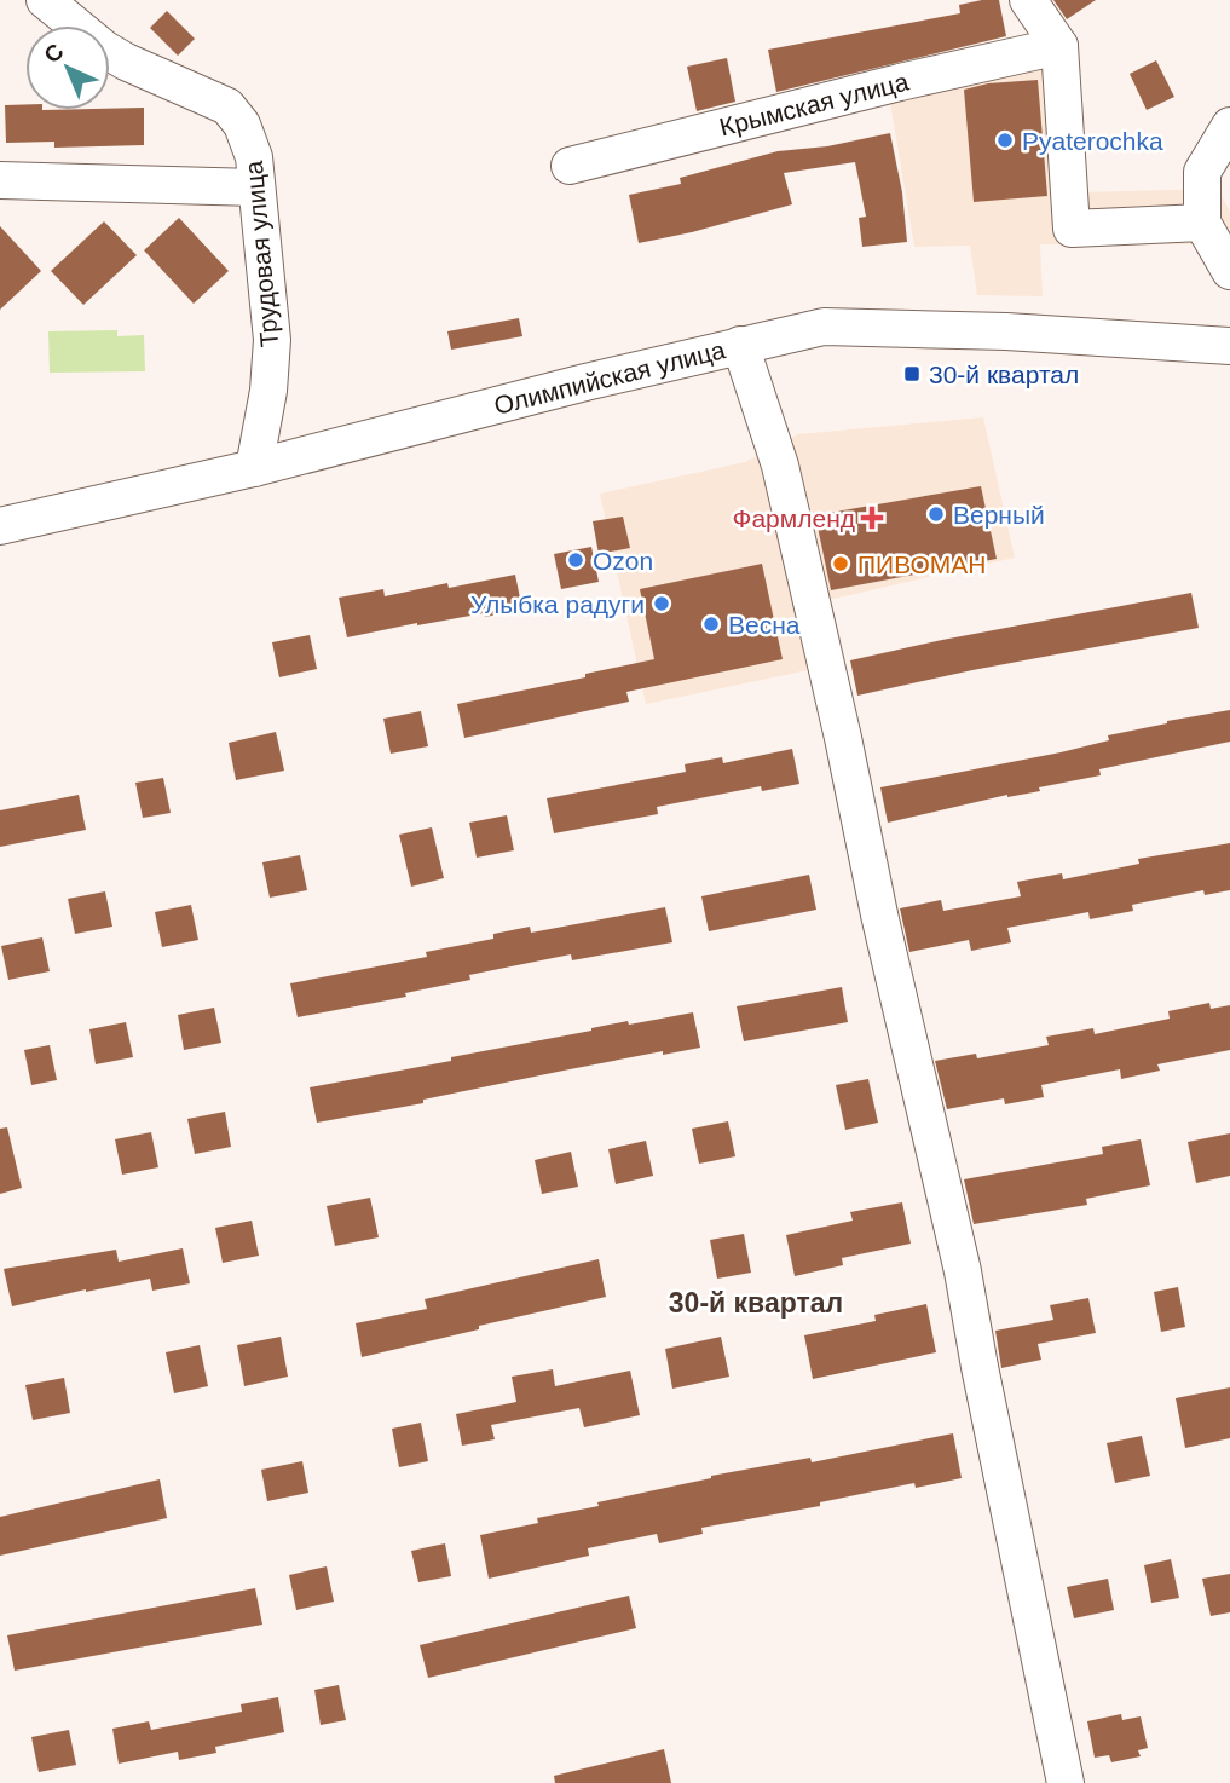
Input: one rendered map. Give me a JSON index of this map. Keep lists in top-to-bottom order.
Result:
{
  "streets": {
    "street": ["Крымская улица", "Трудовая улица", "Олимпийская улица"]
  },
  "crossings": [
    ["Трудовая улица", "Олимпийская улица"]
  ],
  "districts": ["30-й квартал"],
  "places": {
    "other": [
      "Pyaterochka",
      "Верный",
      "Ozon",
      "ПИВОМАН",
      "Улыбка радуги",
      "Весна"
    ],
    "transit": ["30-й квартал"],
    "health": ["Фармленд"]
  },
  "north": "top left"
}
